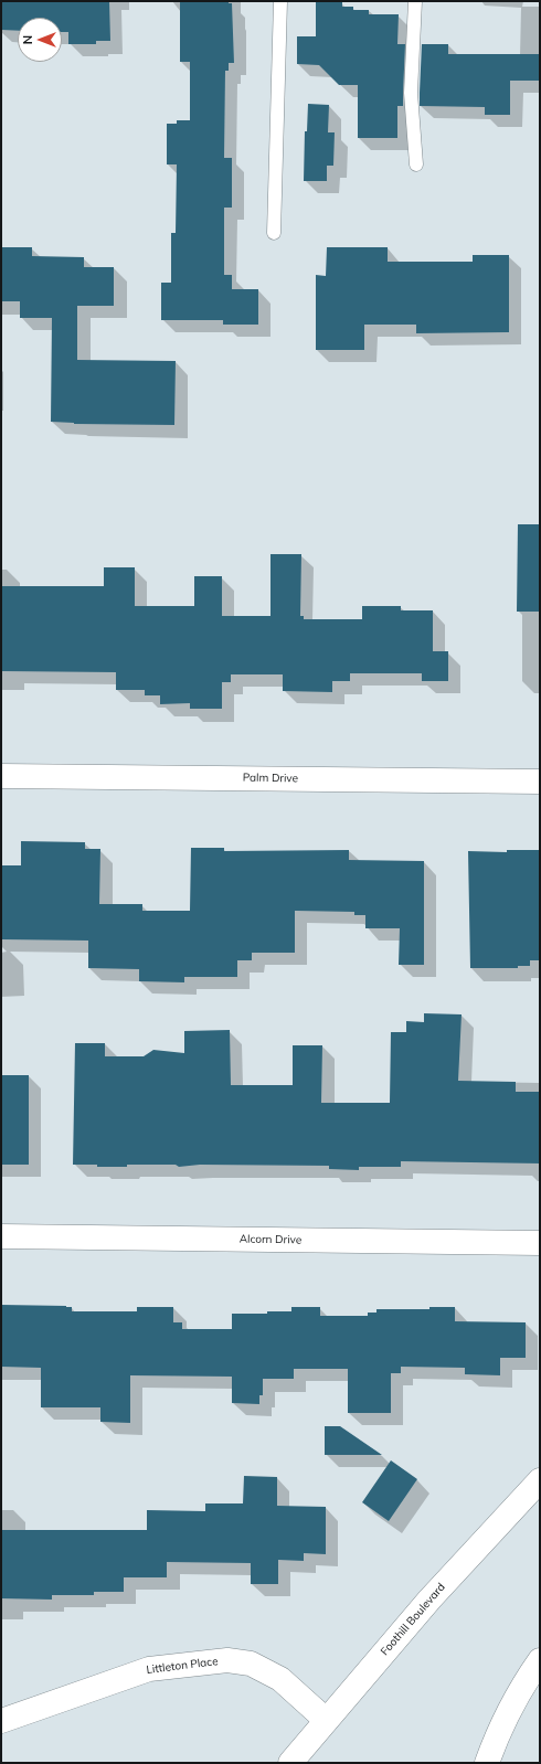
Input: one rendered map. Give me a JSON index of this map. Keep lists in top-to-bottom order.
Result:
{
  "streets": {
    "street": [
      "Palm Drive",
      "Alcorn Drive",
      "Foothill Boulevard",
      "Littleton Place"
    ]
  },
  "crossings": [
    ["Foothill Boulevard", "Littleton Place"]
  ],
  "north": "left"
}
